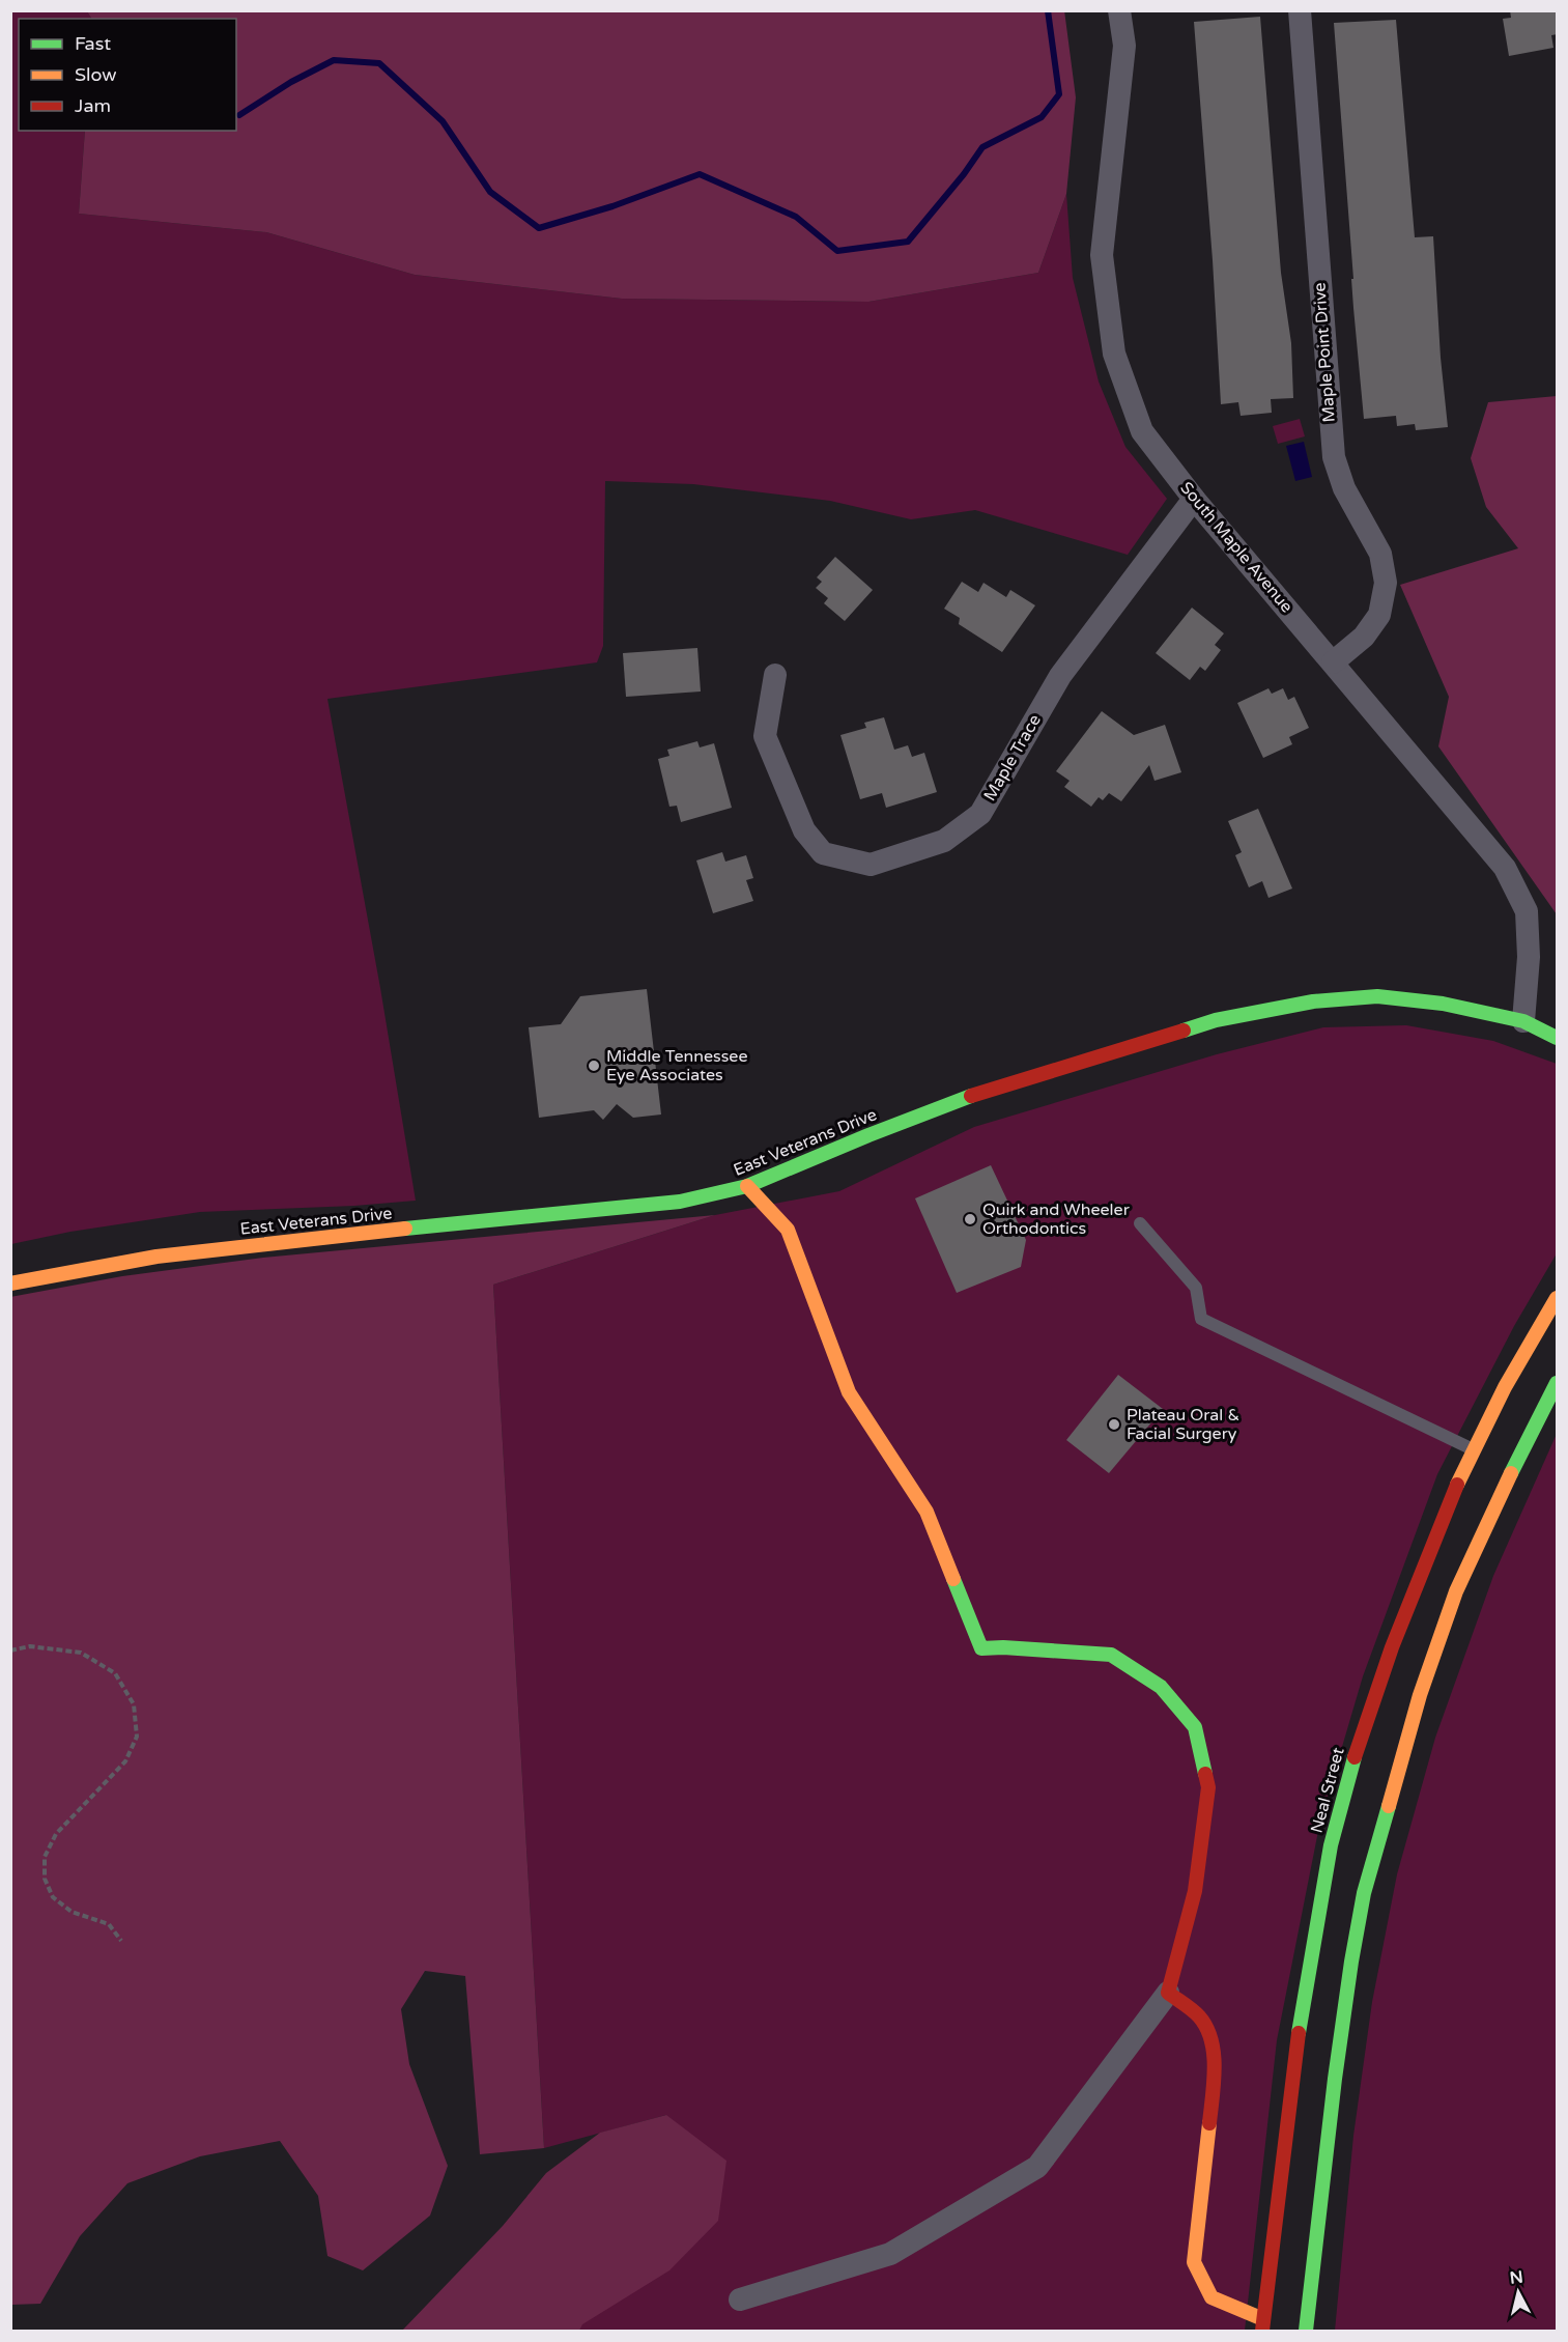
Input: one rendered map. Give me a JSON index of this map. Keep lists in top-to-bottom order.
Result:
{
  "streets": {
    "street": [
      "Maple Point Drive",
      "South Maple Avenue",
      "Maple Trace",
      "East Veterans Drive",
      "Neal Street"
    ]
  },
  "crossings": [
    ["Maple Point Drive", "South Maple Avenue"],
    ["South Maple Avenue", "Maple Trace"],
    ["South Maple Avenue", "East Veterans Drive"]
  ],
  "places": ["Middle Tennessee Eye Associates", "Quirk and Wheeler Orthodontics", "Plateau Oral & Facial Surgery"],
  "legend": ["Fast", "Slow", "Jam"],
  "north": "top"
}
